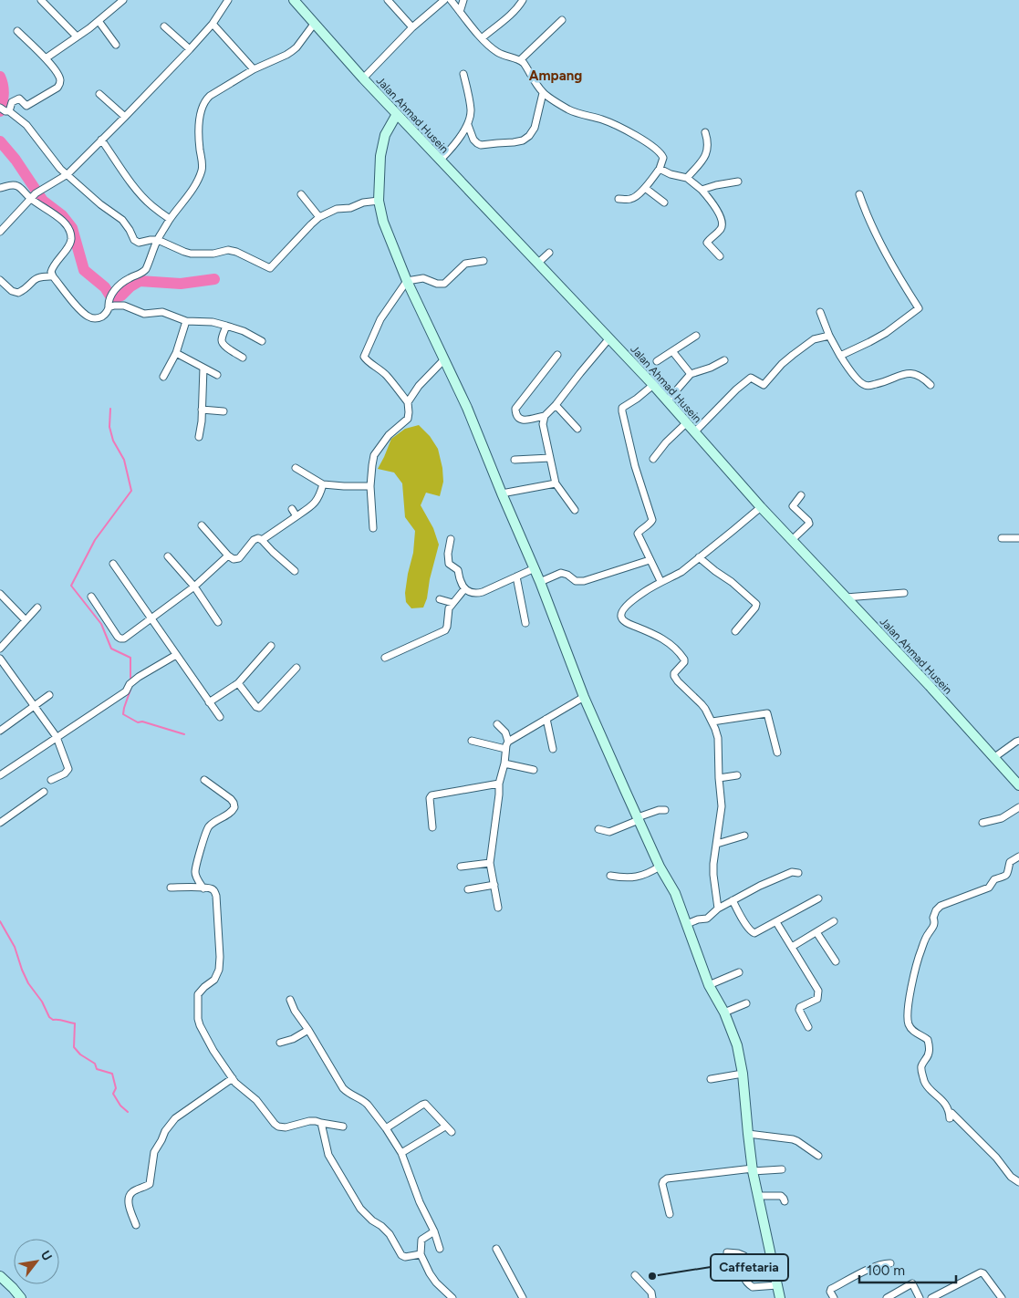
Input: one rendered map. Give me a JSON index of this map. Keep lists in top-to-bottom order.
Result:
{
  "streets": {
    "street": ["Jalan Ahmad Husein"]
  },
  "districts": ["Ampang"],
  "places": ["Caffetaria"],
  "scale_bar": "100 m",
  "north": "top right"
}
